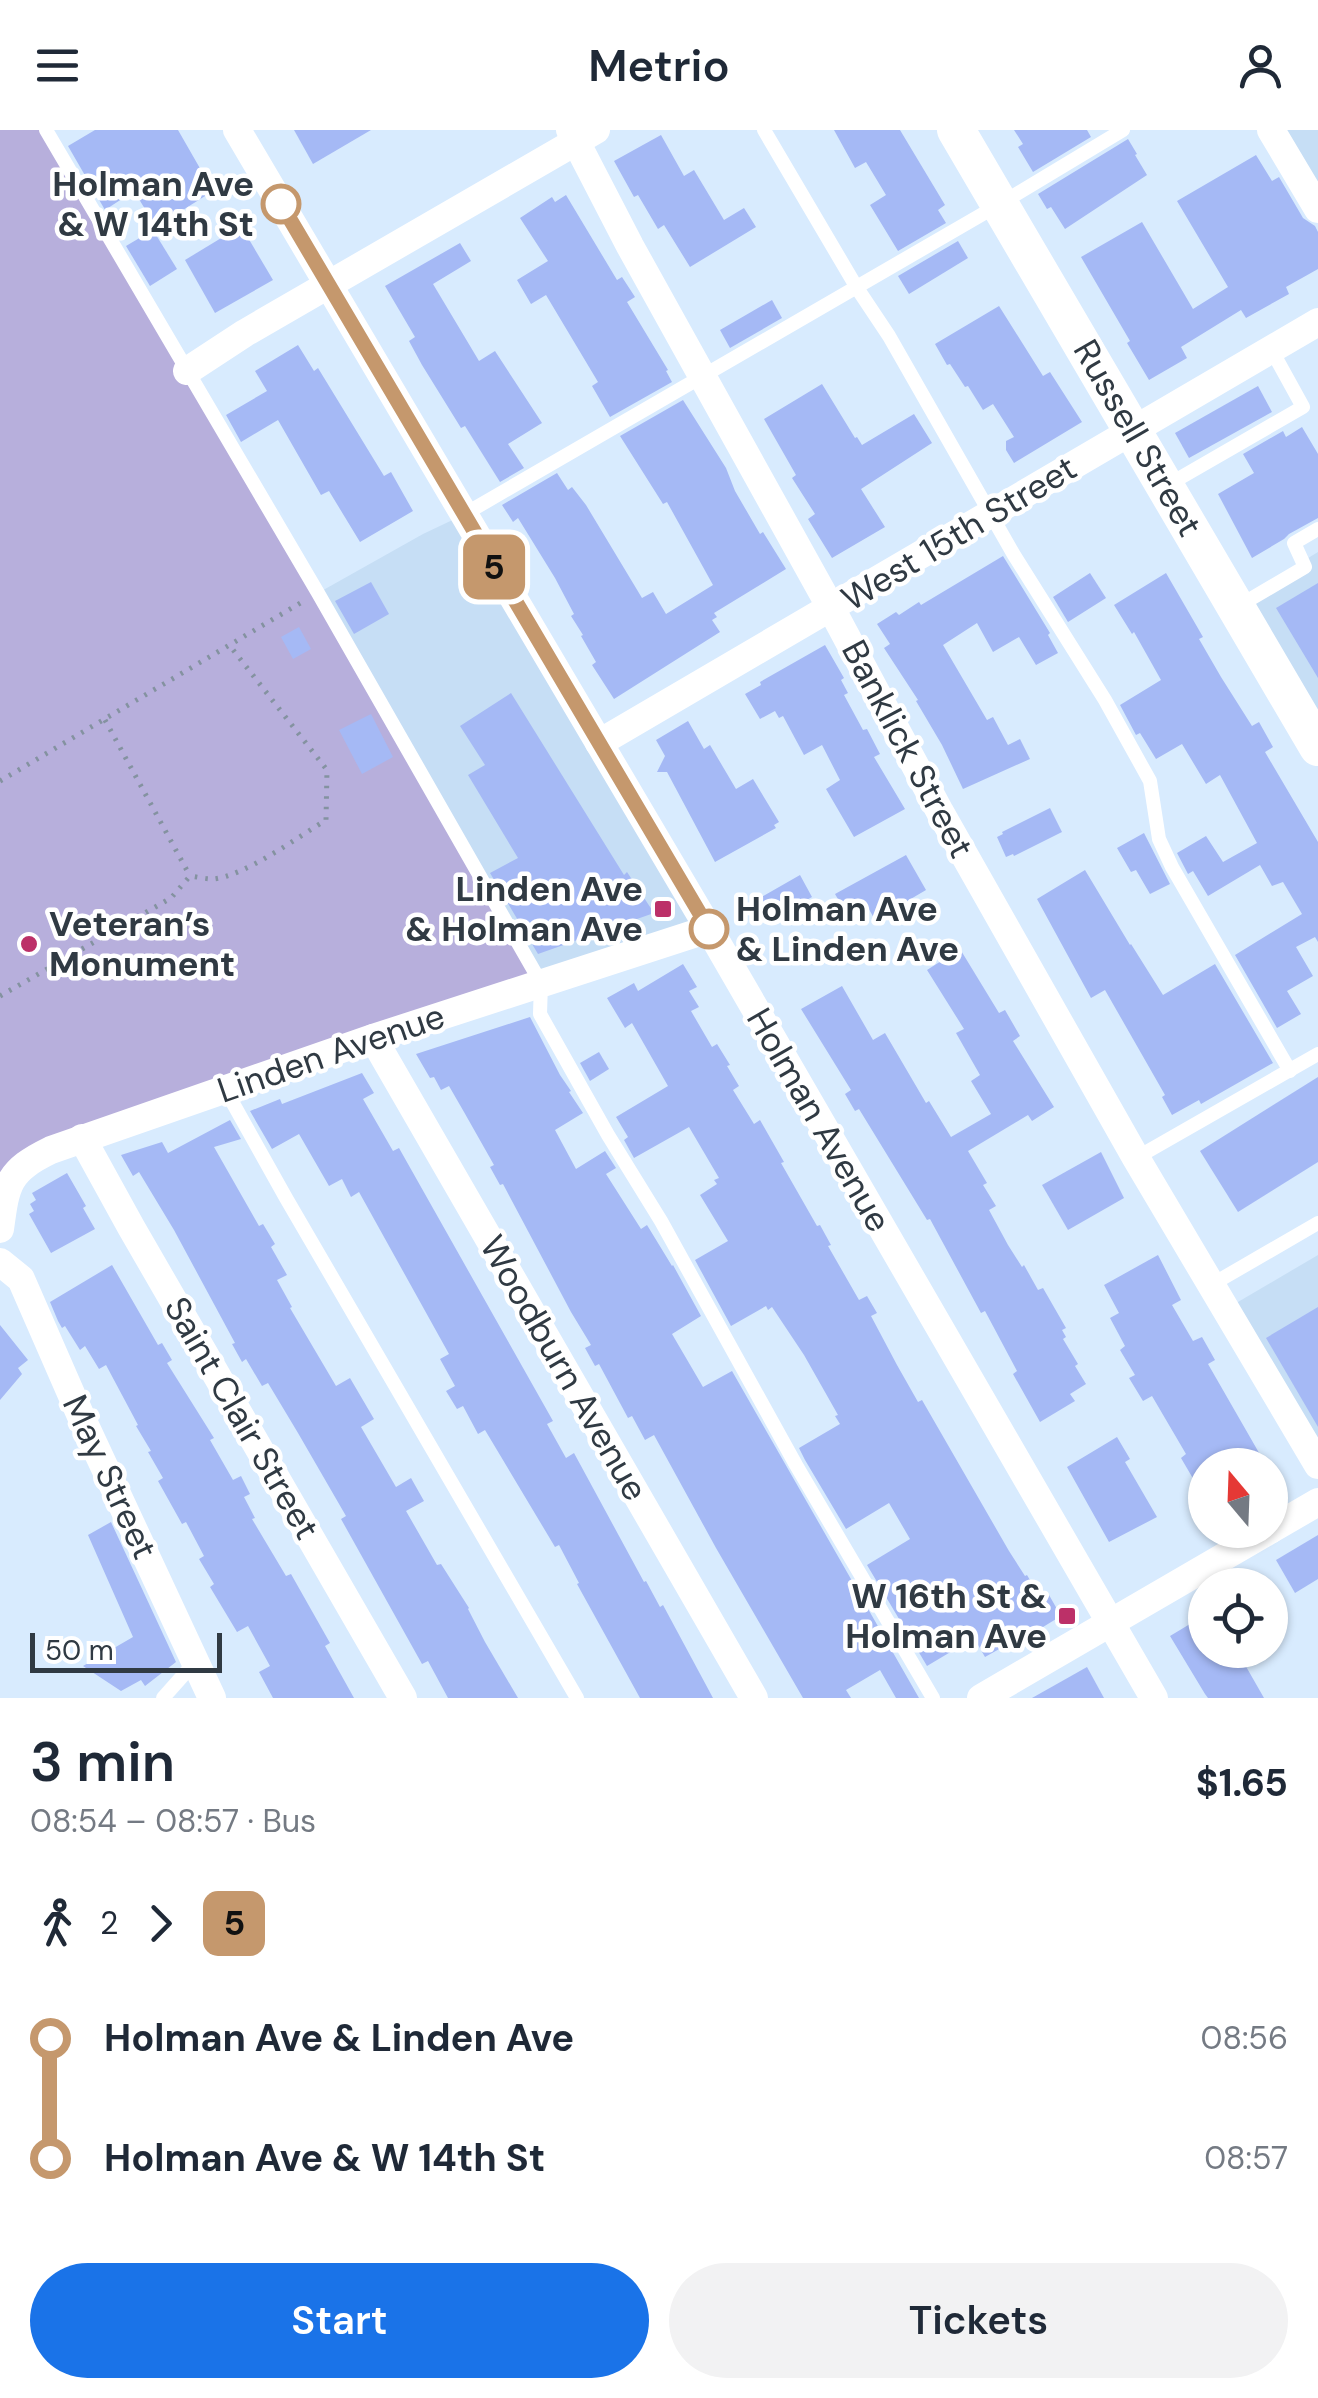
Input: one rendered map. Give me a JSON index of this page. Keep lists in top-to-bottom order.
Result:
{
  "streets": {
    "street": [
      "Russell Street",
      "West 15th Street",
      "Banklick Street",
      "Linden Avenue",
      "Holman Avenue",
      "Woodburn Avenue",
      "Saint Clair Street",
      "May Street"
    ]
  },
  "crossings": [
    ["Russell Street", "West 15th Street"],
    ["West 15th Street", "Banklick Street"],
    ["West 15th Street", "Holman Avenue"],
    ["Linden Avenue", "Holman Avenue"],
    ["Linden Avenue", "Woodburn Avenue"],
    ["Linden Avenue", "Saint Clair Street"]
  ],
  "places": {
    "other": ["Holman Ave & W 14th St", "Holman Ave & Linden Ave", "Veteran’s Monument"],
    "transit": ["Linden Ave & Holman Ave", "W 16th St & Holman Ave"]
  },
  "lines": ["bus line 5"],
  "scale_bar": "50 m",
  "north": "top",
  "page": {
    "header": "Metrio",
    "on_map": "5",
    "scale": "50 m",
    "heading": ["3 min", "08:54 – 08:57 · Bus", "$1.65"],
    "legs": ["2", "5"],
    "list": [
      {
        "name": "Holman Ave & Linden Ave",
        "value": "08:56"
      },
      {
        "name": "Holman Ave & W 14th St",
        "value": "08:57"
      }
    ],
    "buttons": ["Start", "Tickets"]
  }
}
